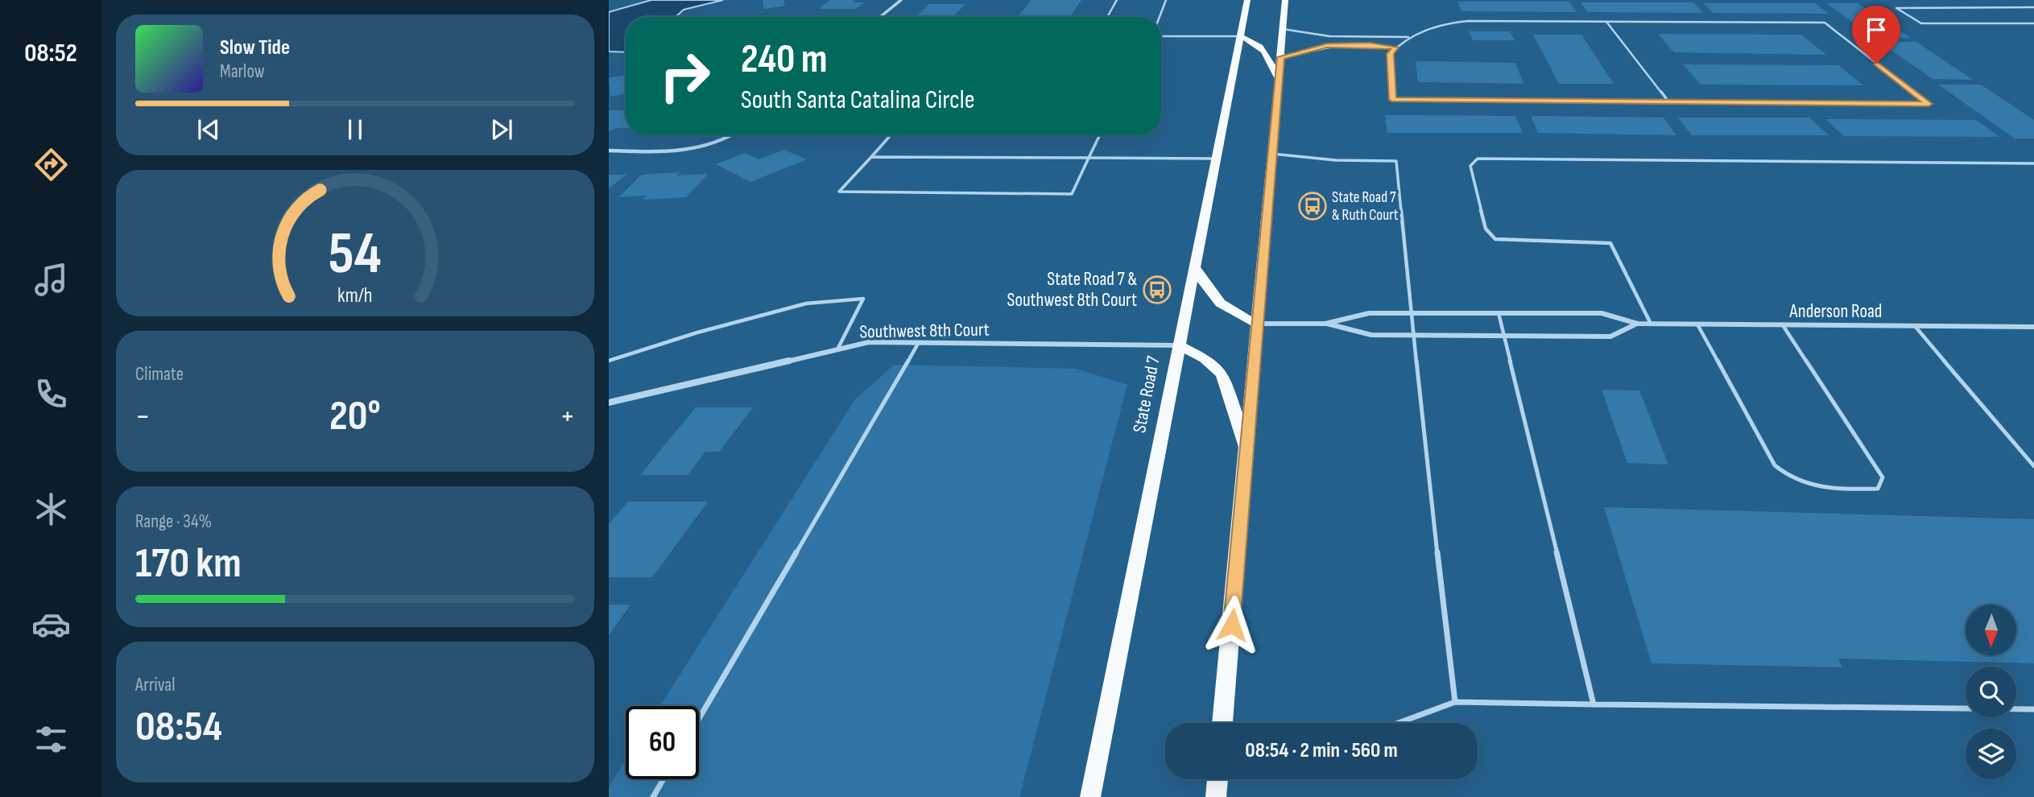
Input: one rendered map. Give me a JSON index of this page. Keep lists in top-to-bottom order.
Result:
{
  "streets": {
    "main road": ["State Road 7"],
    "street": ["Anderson Road", "Southwest 8th Court"]
  },
  "crossings": [
    ["Southwest 8th Court", "State Road 7"]
  ],
  "places": {
    "bus stop": ["State Road 7 & Ruth Court", "State Road 7 & Southwest 8th Court"]
  },
  "north": "bottom",
  "page": {
    "tabs": "08:52",
    "turn": ["240 m", "South Santa Catalina Circle"],
    "song": ["Slow Tide", "Marlow"],
    "tile": [
      "Climate",
      ["Range · 34%", "170 km"],
      ["Arrival", "08:54"]
    ],
    "heat": ["−", "20°", "+"],
    "limit": "60",
    "trip": "08:54 · 2 min · 560 m",
    "gauge": ["54", "km/h"]
  }
}
